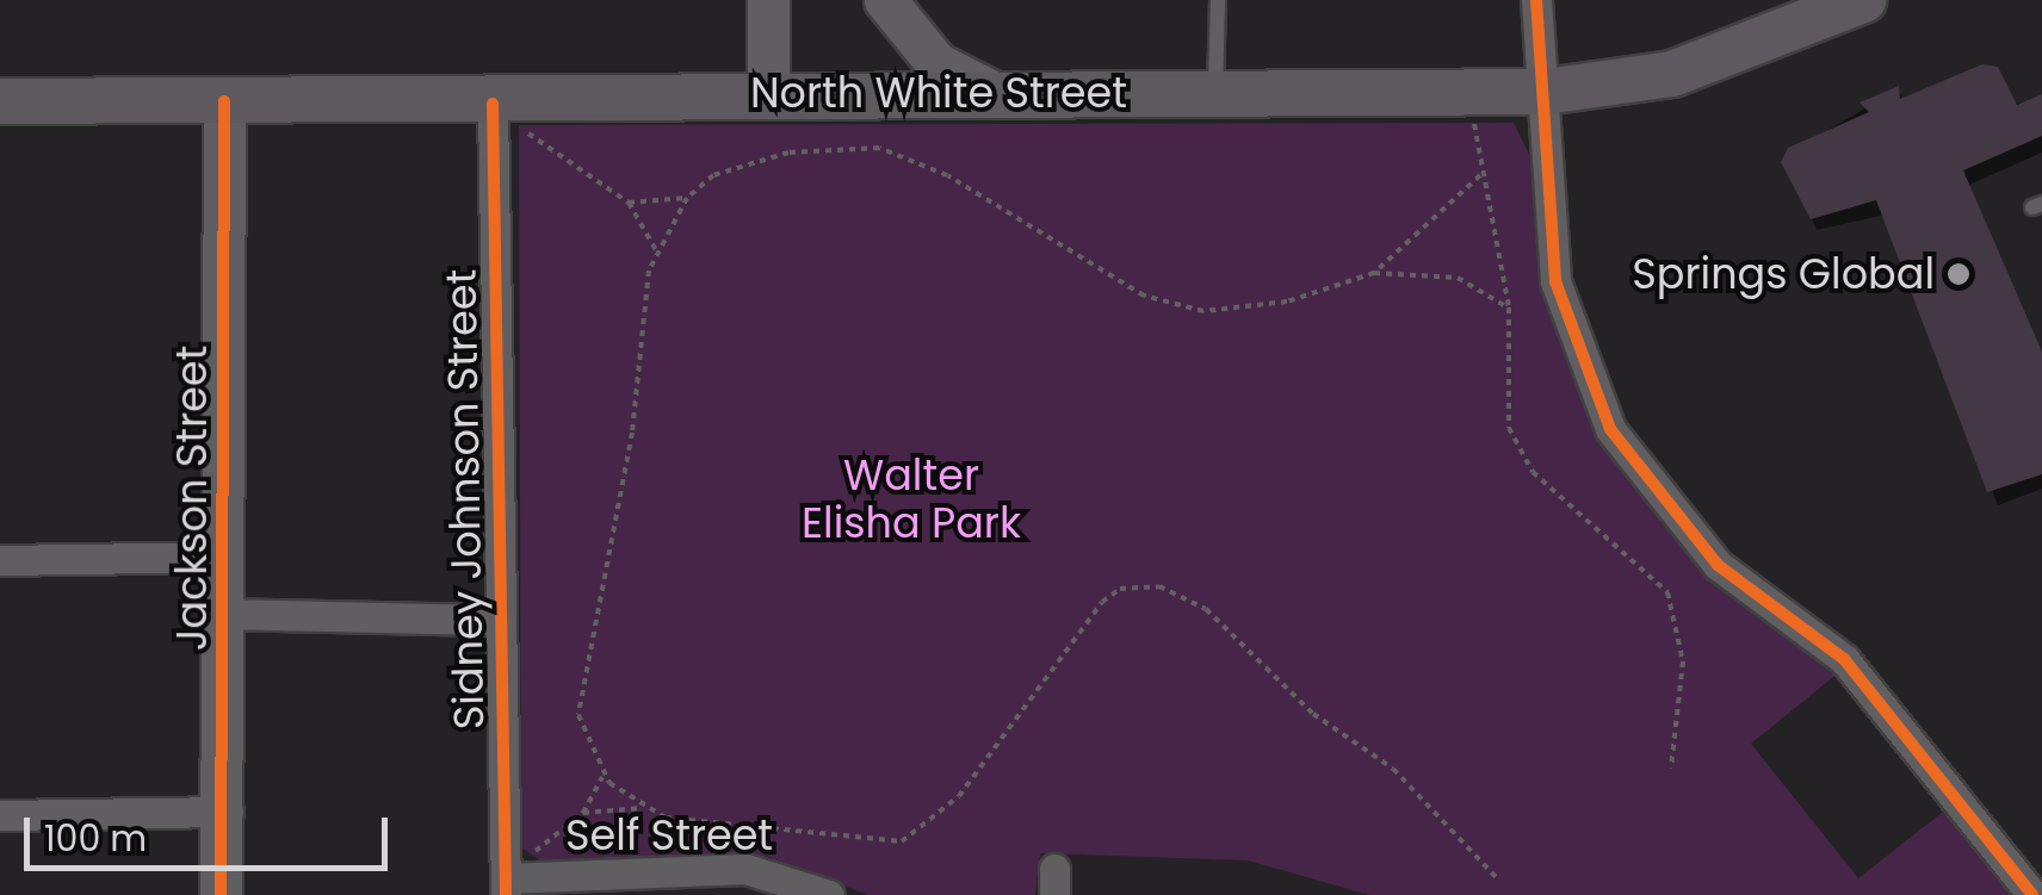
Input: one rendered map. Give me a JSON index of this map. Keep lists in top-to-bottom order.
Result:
{
  "streets": {
    "main road": ["North White Street"],
    "street": ["Jackson Street", "Sidney Johnson Street", "Self Street"]
  },
  "crossings": [
    ["North White Street", "Jackson Street"],
    ["North White Street", "Sidney Johnson Street"],
    ["Sidney Johnson Street", "Self Street"]
  ],
  "parks": ["Walter Elisha Park"],
  "places": ["Springs Global"],
  "scale_bar": "100 m"
}
